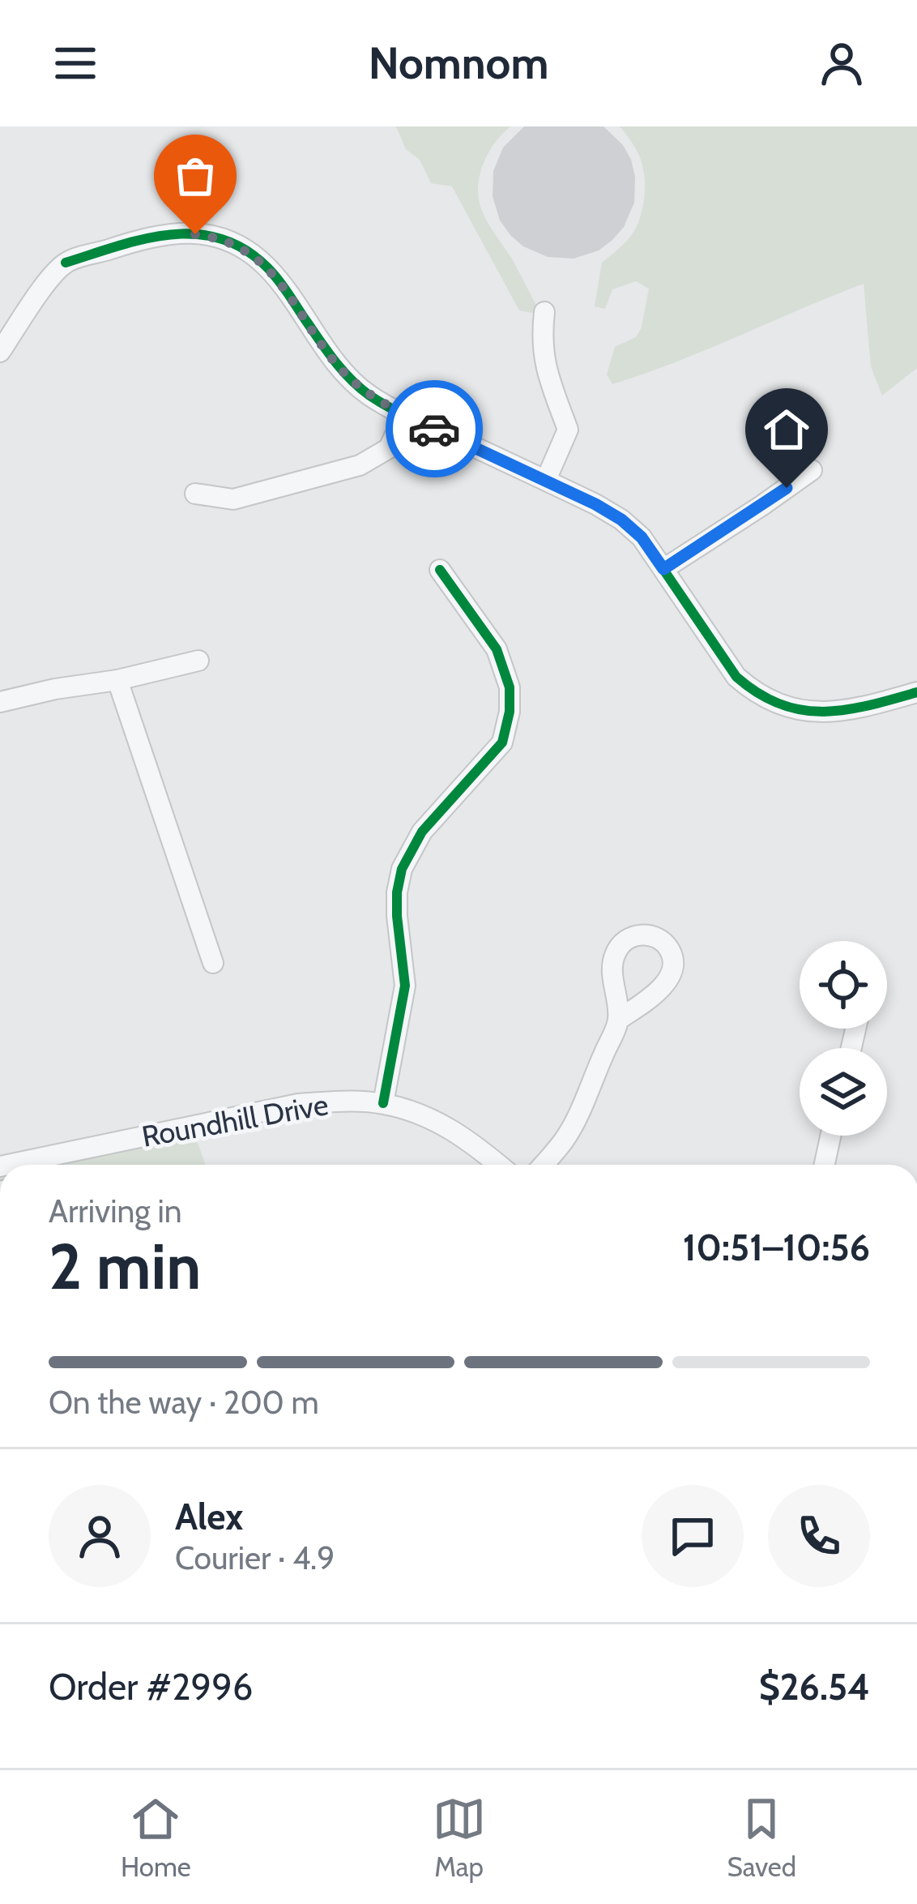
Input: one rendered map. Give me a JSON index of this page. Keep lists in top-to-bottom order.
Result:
{
  "streets": {
    "street": ["Roundhill Drive"]
  },
  "page": {
    "header": "Nomnom",
    "heading": ["2 min", "Arriving in", "10:51–10:56"],
    "panel": [
      "Alex",
      "Courier · 4.9",
      "Order #2996",
      "$26.54"
    ],
    "bar": "On the way · 200 m",
    "tabs": ["Home", "Map", "Saved"]
  }
}
